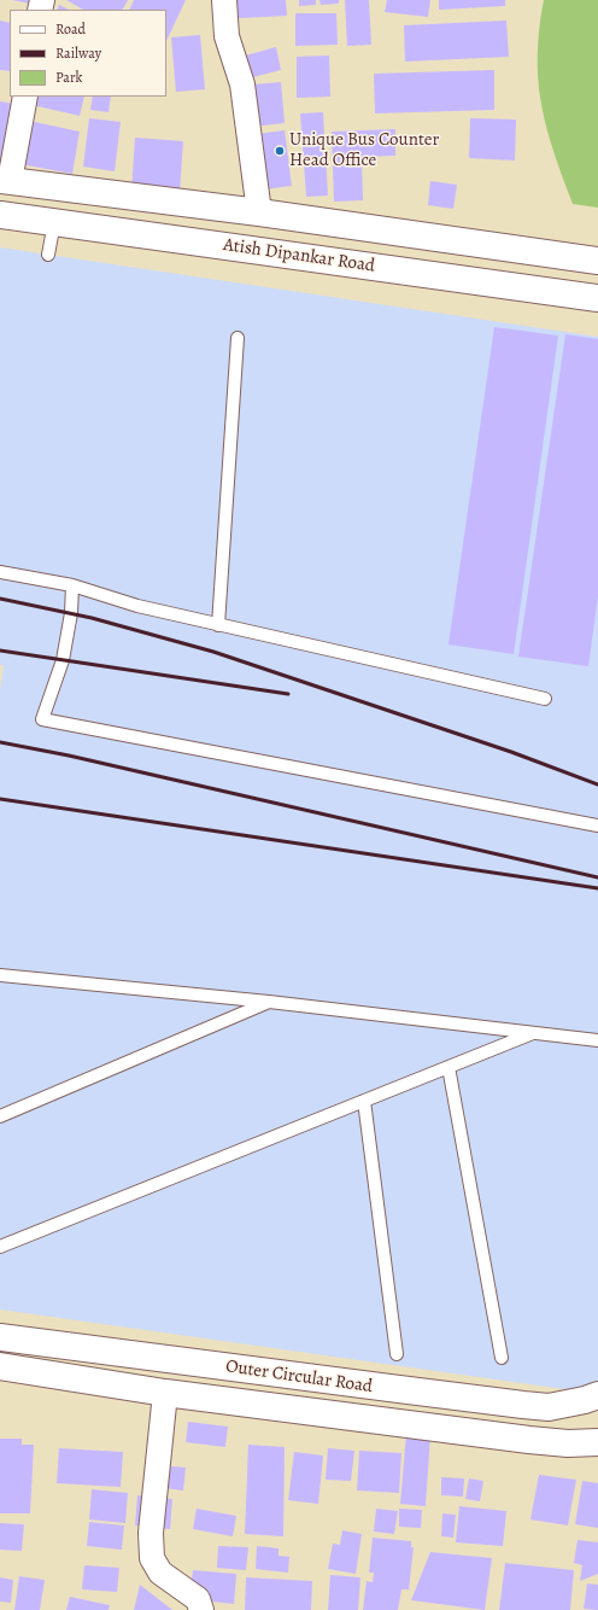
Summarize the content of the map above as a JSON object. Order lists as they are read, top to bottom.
{
  "streets": {
    "main road": ["Atish Dipankar Road", "Outer Circular Road"]
  },
  "places": ["Unique Bus Counter Head Office"],
  "legend": ["Road", "Railway", "Park"]
}
